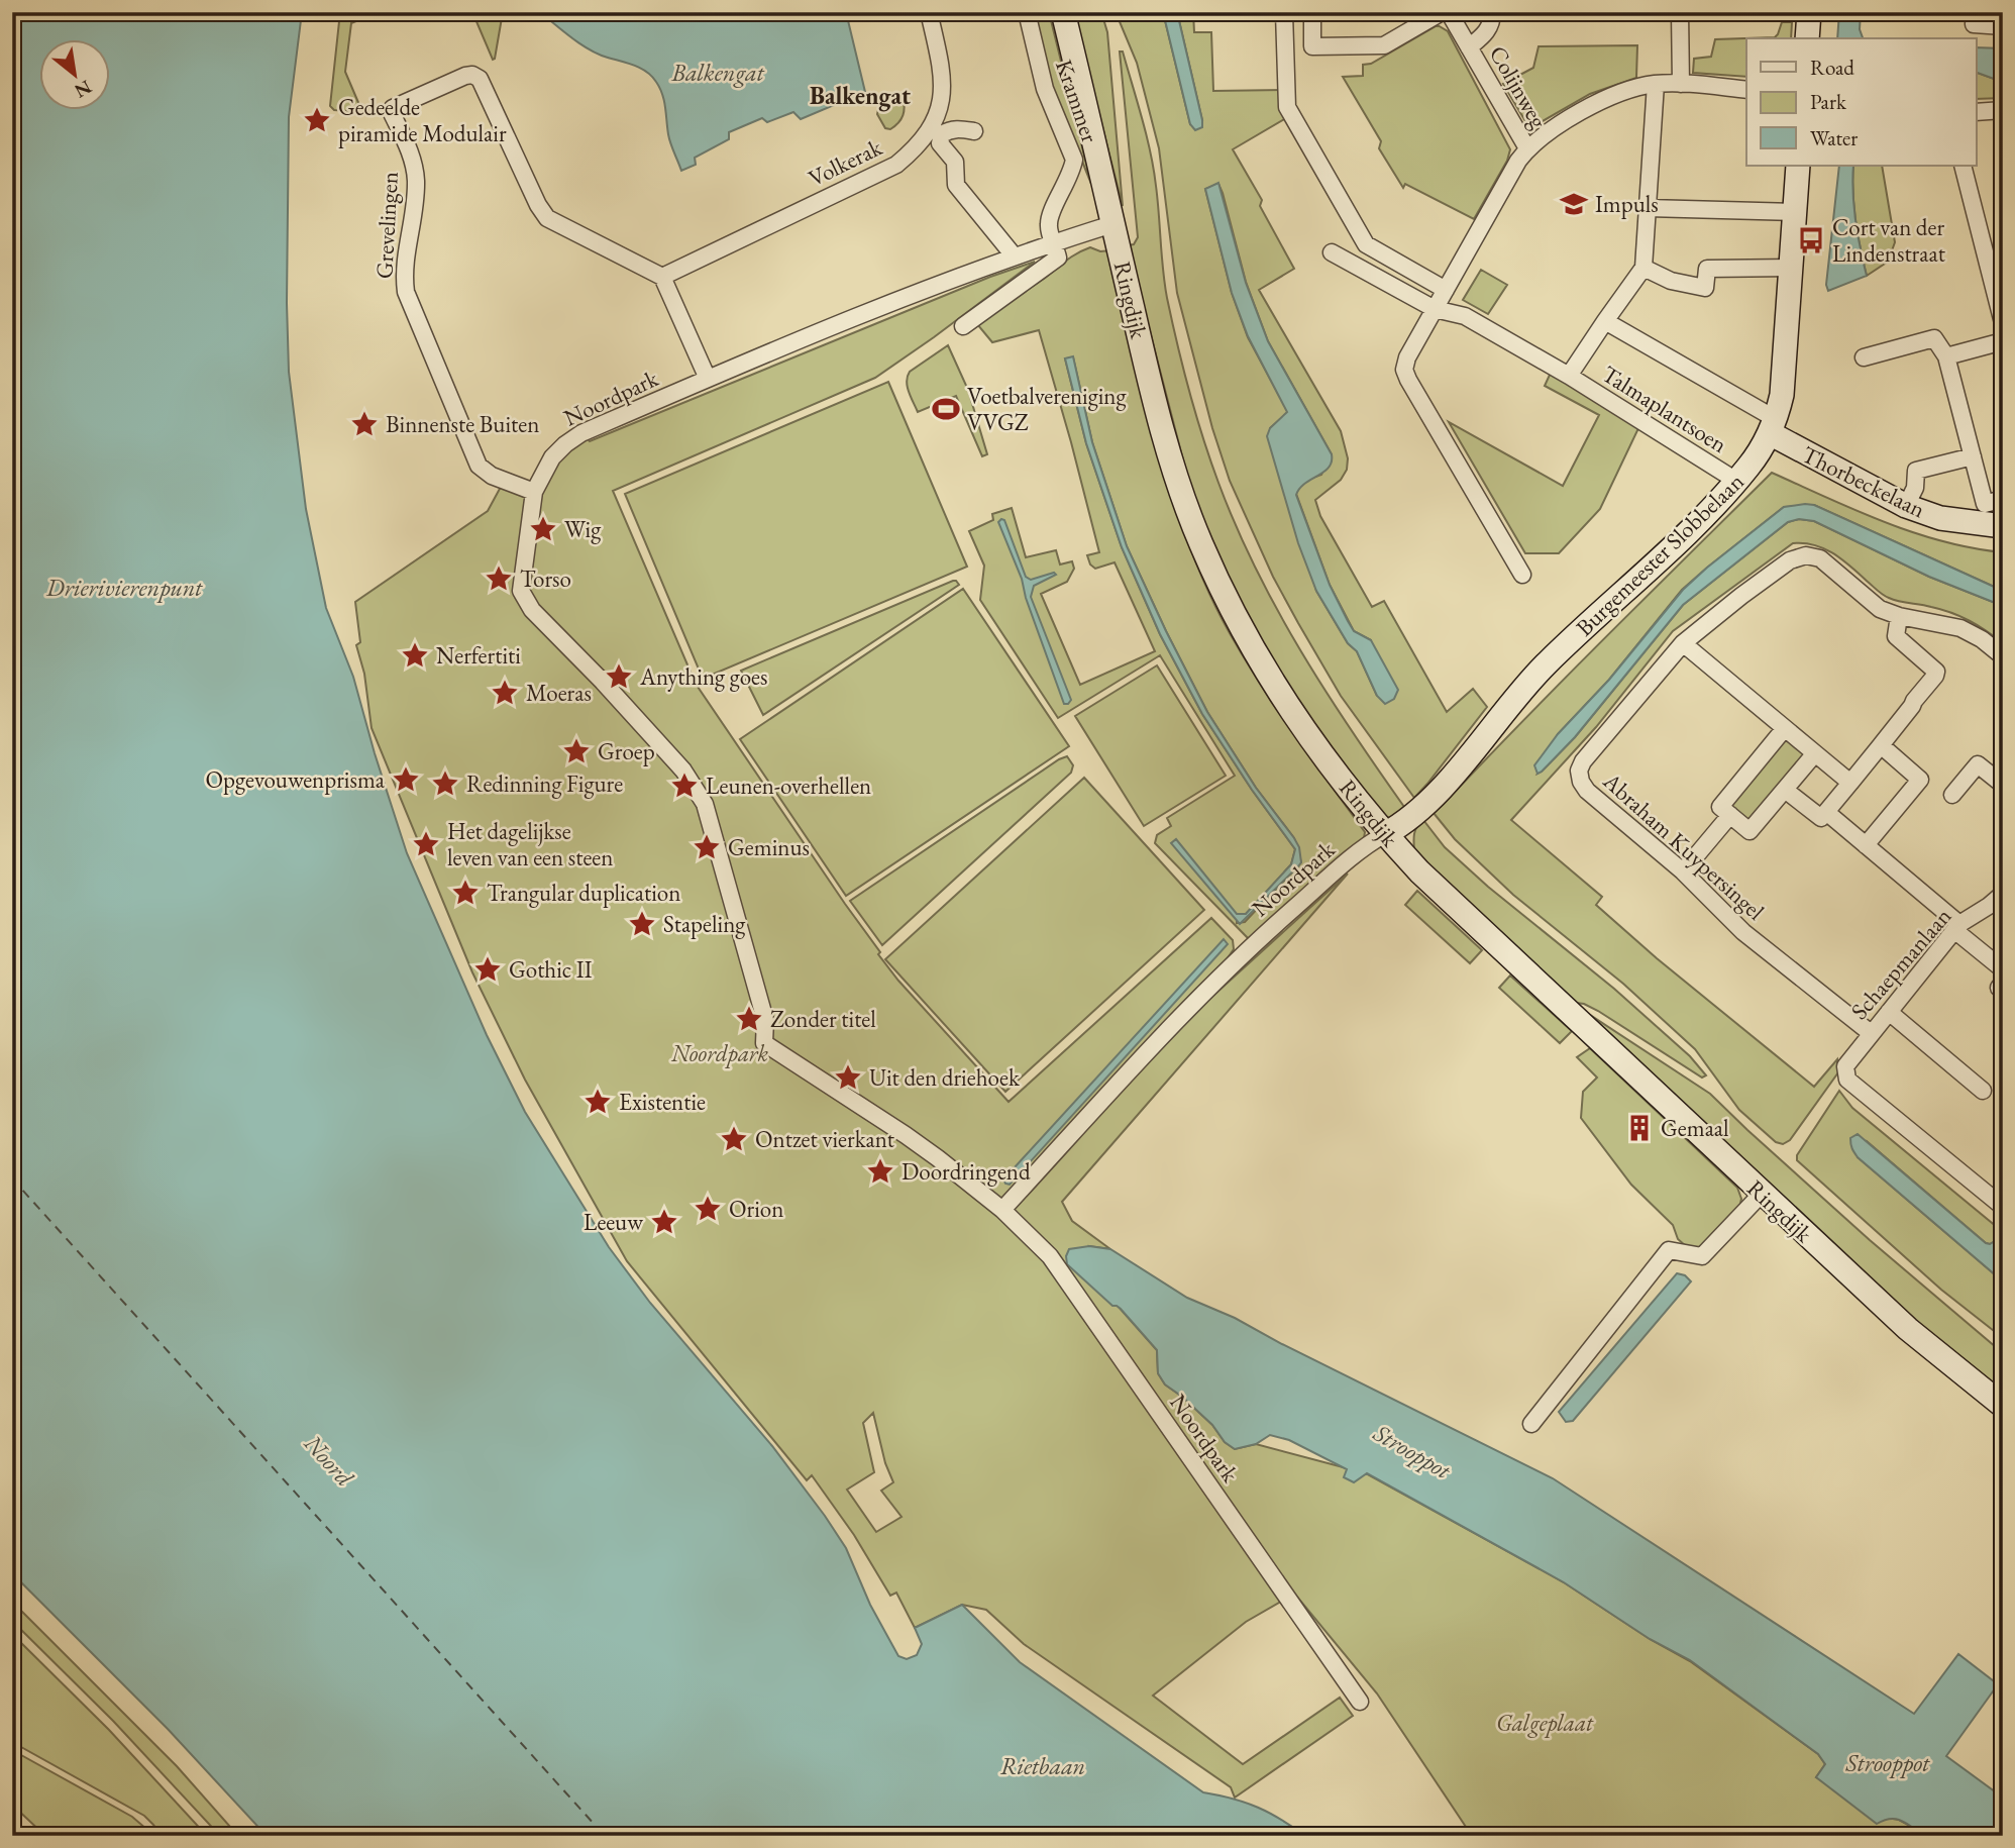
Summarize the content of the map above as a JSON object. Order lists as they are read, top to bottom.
{
  "streets": {
    "main road": ["Ringdijk", "Thorbeckelaan", "Burgemeester Slobbelaan"],
    "street": [
      "Colijnweg",
      "Krammer",
      "Volkerak",
      "Grevelingen",
      "Noordpark",
      "Talmaplantsoen",
      "Abraham Kuypersingel",
      "Schaepmanlaan"
    ]
  },
  "crossings": [
    ["Krammer", "Noordpark"],
    ["Volkerak", "Grevelingen"],
    ["Grevelingen", "Noordpark"],
    ["Ringdijk", "Noordpark"],
    ["Ringdijk", "Burgemeester Slobbelaan"],
    ["Noordpark", "Burgemeester Slobbelaan"],
    ["Talmaplantsoen", "Thorbeckelaan"],
    ["Talmaplantsoen", "Burgemeester Slobbelaan"],
    ["Thorbeckelaan", "Burgemeester Slobbelaan"],
    ["Abraham Kuypersingel", "Schaepmanlaan"]
  ],
  "districts": ["Balkengat"],
  "water": [
    "Balkengat",
    "Drierivierenpunt",
    "Strooppot",
    "Noord",
    "Rietbaan"
  ],
  "parks": ["Noordpark", "Galgeplaat"],
  "places": {
    "place": [
      "Gedeelde piramide Modulair",
      "Binnenste Buiten",
      "Wig",
      "Torso",
      "Nerfertiti",
      "Anything goes",
      "Moeras",
      "Groep",
      "Opgevouwenprisma",
      "Redinning Figure",
      "Leunen-overhellen",
      "Het dagelijkse leven van een steen",
      "Geminus",
      "Trangular duplication",
      "Stapeling",
      "Gothic II",
      "Zonder titel",
      "Uit den driehoek",
      "Existentie",
      "Ontzet vierkant",
      "Doordringend",
      "Orion",
      "Leeuw"
    ],
    "school or university": ["Impuls"],
    "bus stop": ["Cort van der Lindenstraat"],
    "sports": ["Voetbalvereniging VVGZ"],
    "building": ["Gemaal"]
  },
  "legend": ["Road", "Park", "Water"],
  "north": "bottom right"
}
